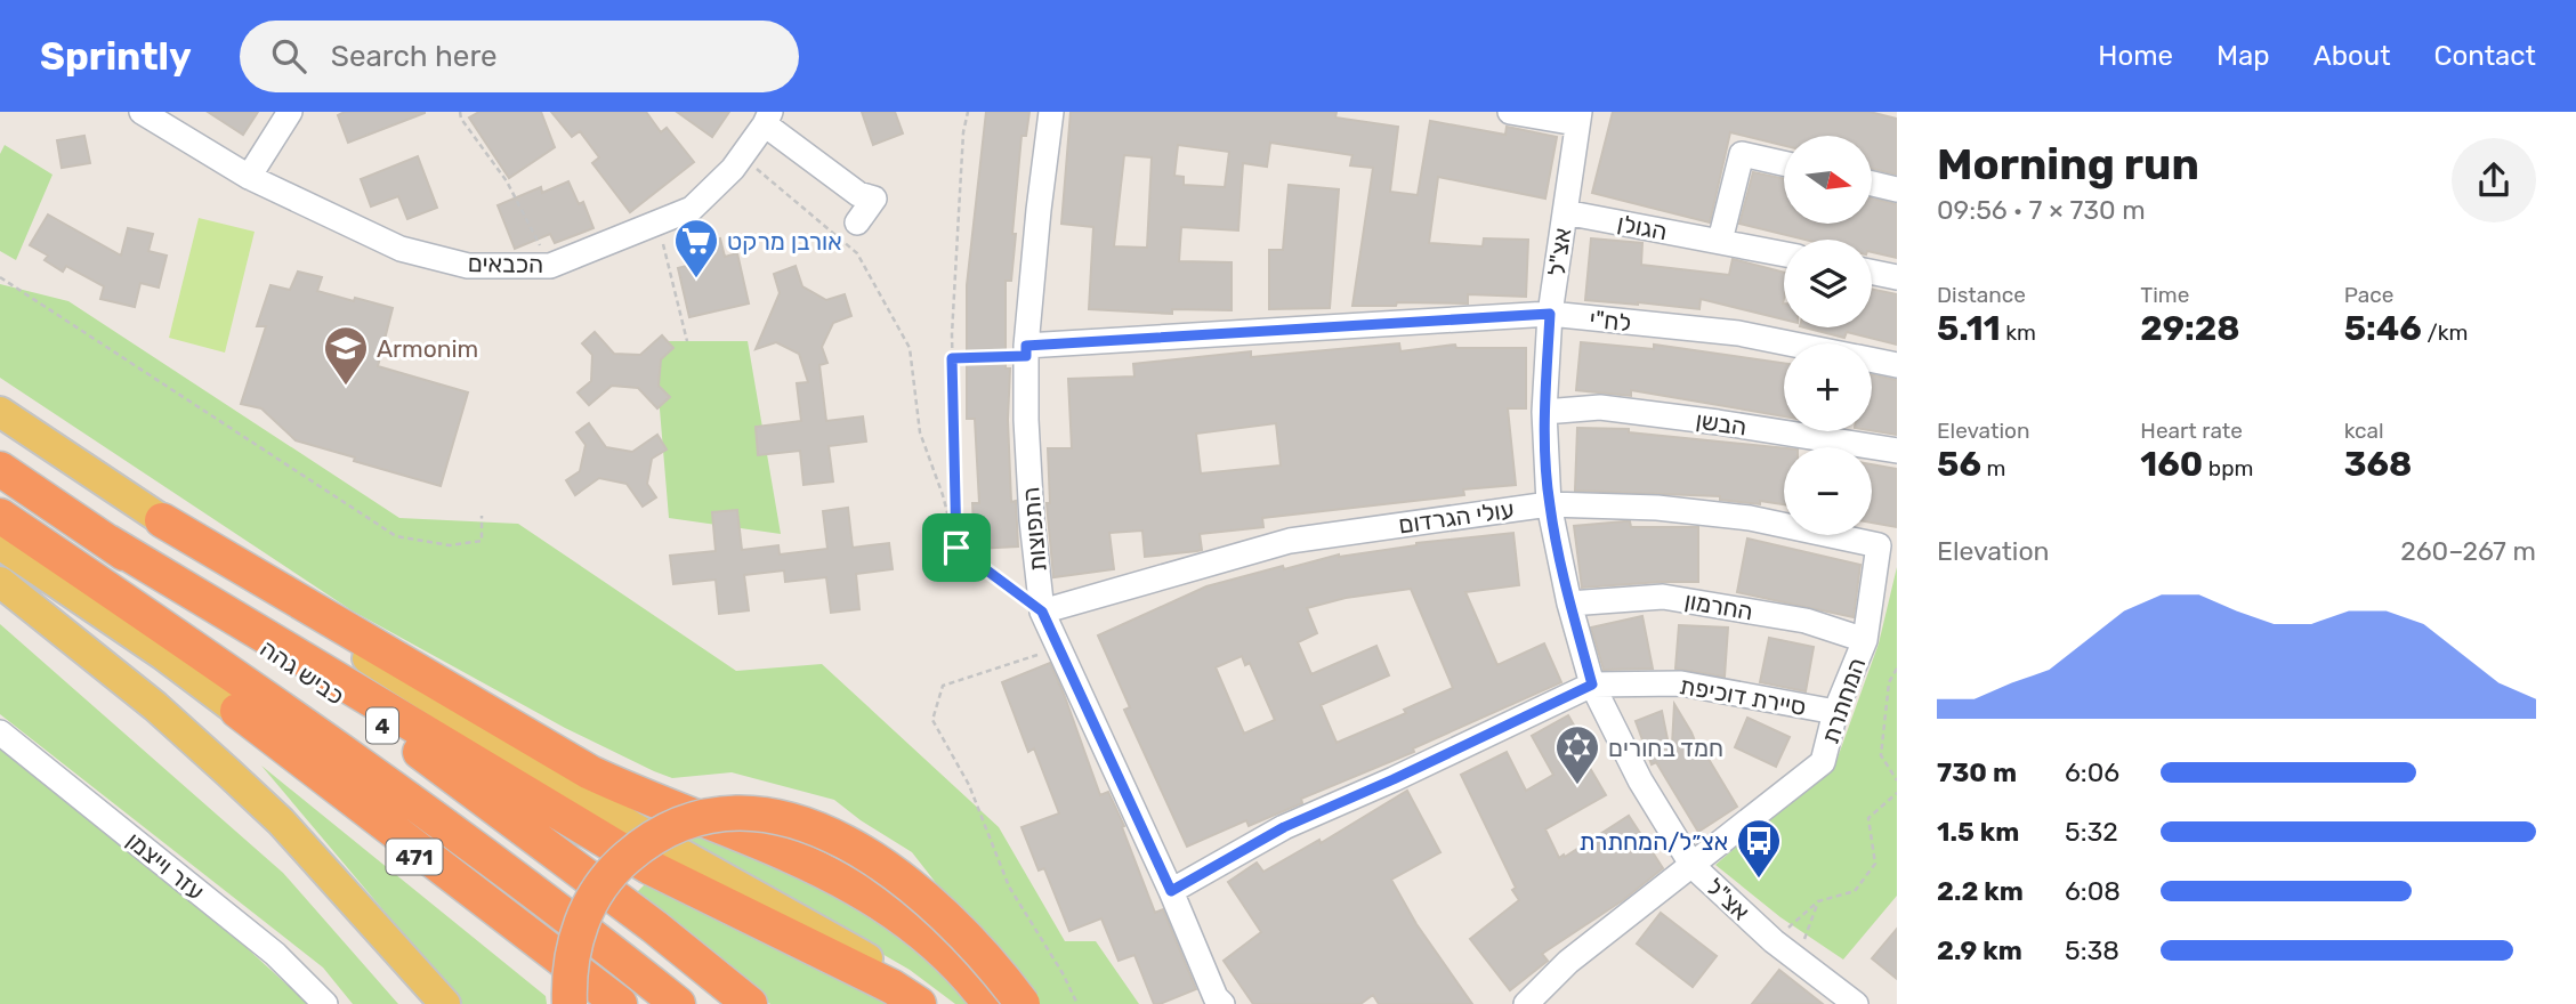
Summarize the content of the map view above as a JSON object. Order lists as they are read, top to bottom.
{
  "streets": {
    "highway": ["כביש גהה", "4", "471"],
    "street": [
      "הגולן",
      "אצ\"ל",
      "הכבאים",
      "לח\"י",
      "הבשן",
      "עולי הגרדום",
      "התפוצות",
      "החרמון",
      "סיירת דוכיפת",
      "המחתרת",
      "עזר וייצמן"
    ]
  },
  "crossings": [
    ["הגולן", "אצ\"ל"],
    ["אצ\"ל", "לח\"י"],
    ["אצ\"ל", "הבשן"],
    ["אצ\"ל", "עולי הגרדום"],
    ["אצ\"ל", "החרמון"],
    ["אצ\"ל", "סיירת דוכיפת"],
    ["אצ\"ל", "המחתרת"],
    ["לח\"י", "התפוצות"],
    ["עולי הגרדום", "התפוצות"],
    ["עולי הגרדום", "המחתרת"],
    ["התפוצות", "סיירת דוכיפת"],
    ["החרמון", "המחתרת"],
    ["סיירת דוכיפת", "המחתרת"]
  ],
  "places": {
    "supermarket": ["אורבן מרקט"],
    "school or university": ["Armonim"],
    "synagogue": ["חמד בחורים"],
    "bus stop": ["אצ״ל/המחתרת"]
  },
  "north": "right",
  "page": {
    "header": "Sprintly",
    "search": "Search here",
    "nav": [
      "Home",
      "Map",
      "About",
      "Contact"
    ],
    "heading": ["Morning run", "09:56 · 7 × 730 m"],
    "map_buttons": ["+", "−"],
    "stats": [
      ["Distance", "5.11 km"],
      ["Time", "29:28"],
      ["Pace", "5:46 /km"],
      ["Elevation", "56 m"],
      ["Heart rate", "160 bpm"],
      ["kcal", "368"]
    ],
    "chart": ["Elevation", "260–267 m"],
    "list": [
      {
        "name": "730 m",
        "note": "6:06"
      },
      {
        "name": "1.5 km",
        "note": "5:32"
      },
      {
        "name": "2.2 km",
        "note": "6:08"
      },
      {
        "name": "2.9 km",
        "note": "5:38"
      }
    ]
  }
}
